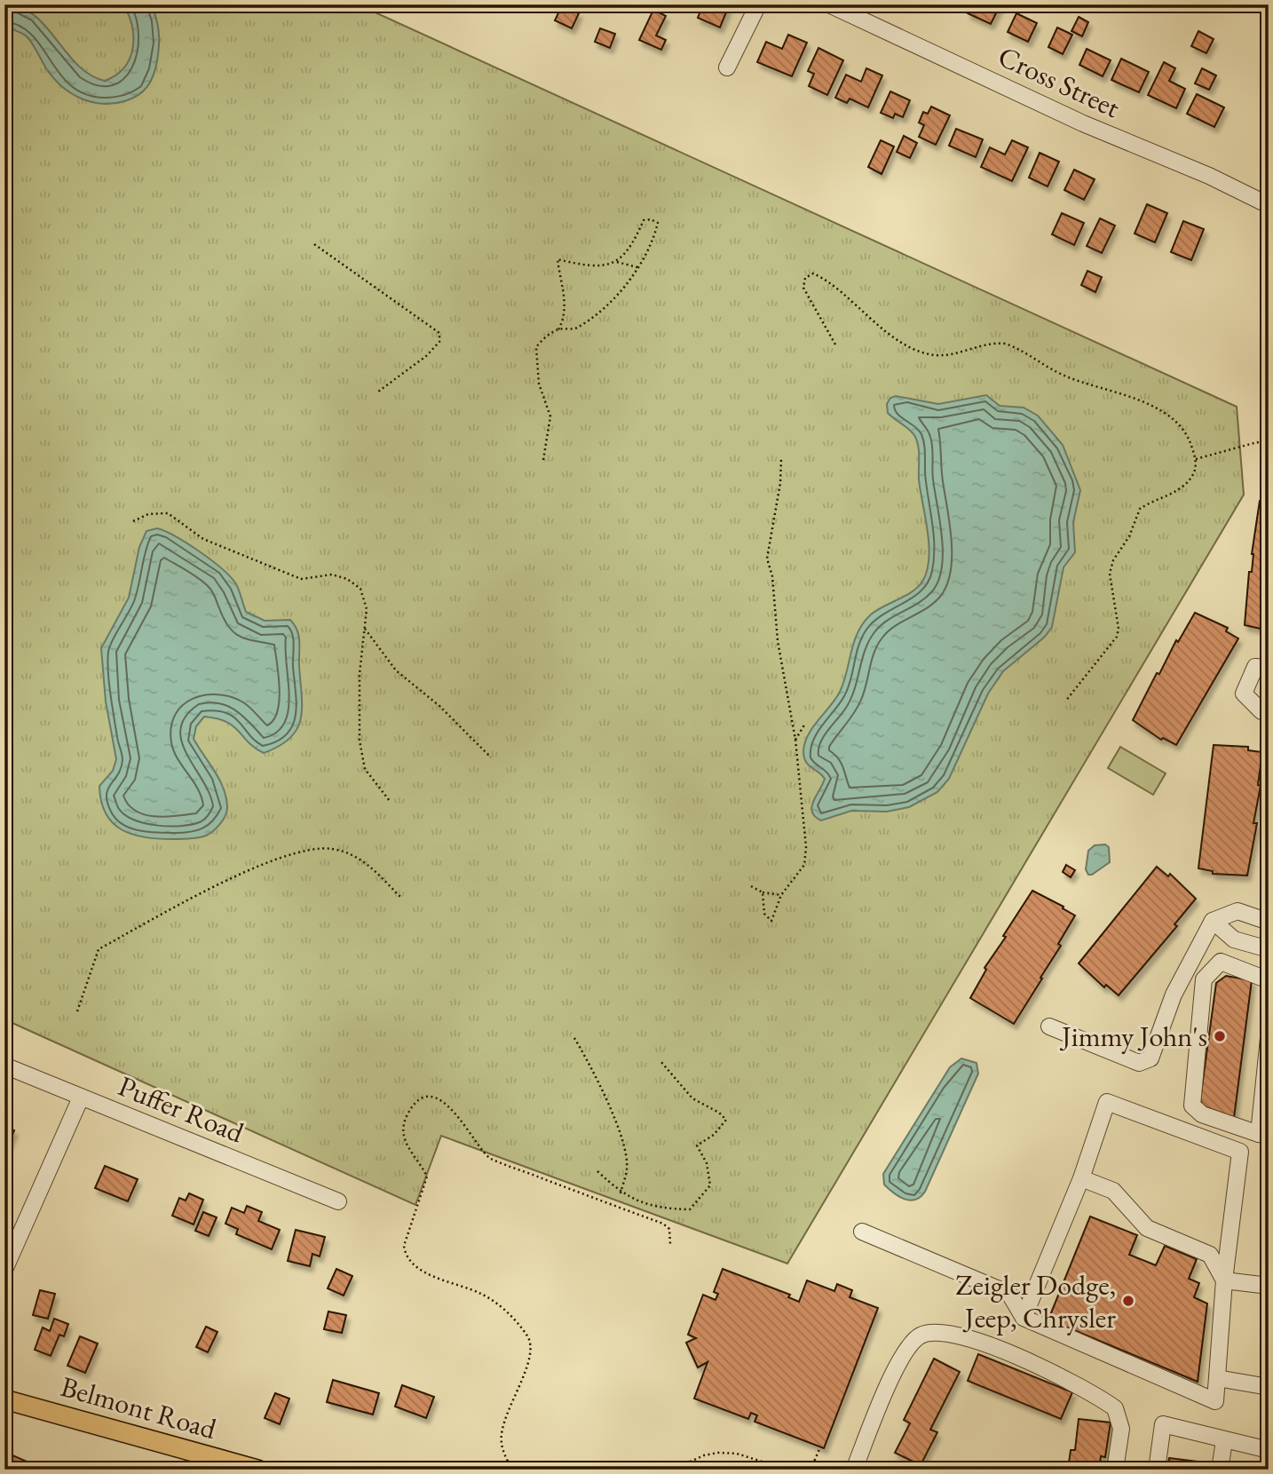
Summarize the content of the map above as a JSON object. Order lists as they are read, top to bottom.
{
  "streets": {
    "main road": ["Belmont Road"],
    "street": ["Cross Street", "Puffer Road"]
  },
  "places": ["Jimmy John's", "Zeigler Dodge, Jeep, Chrysler"]
}
